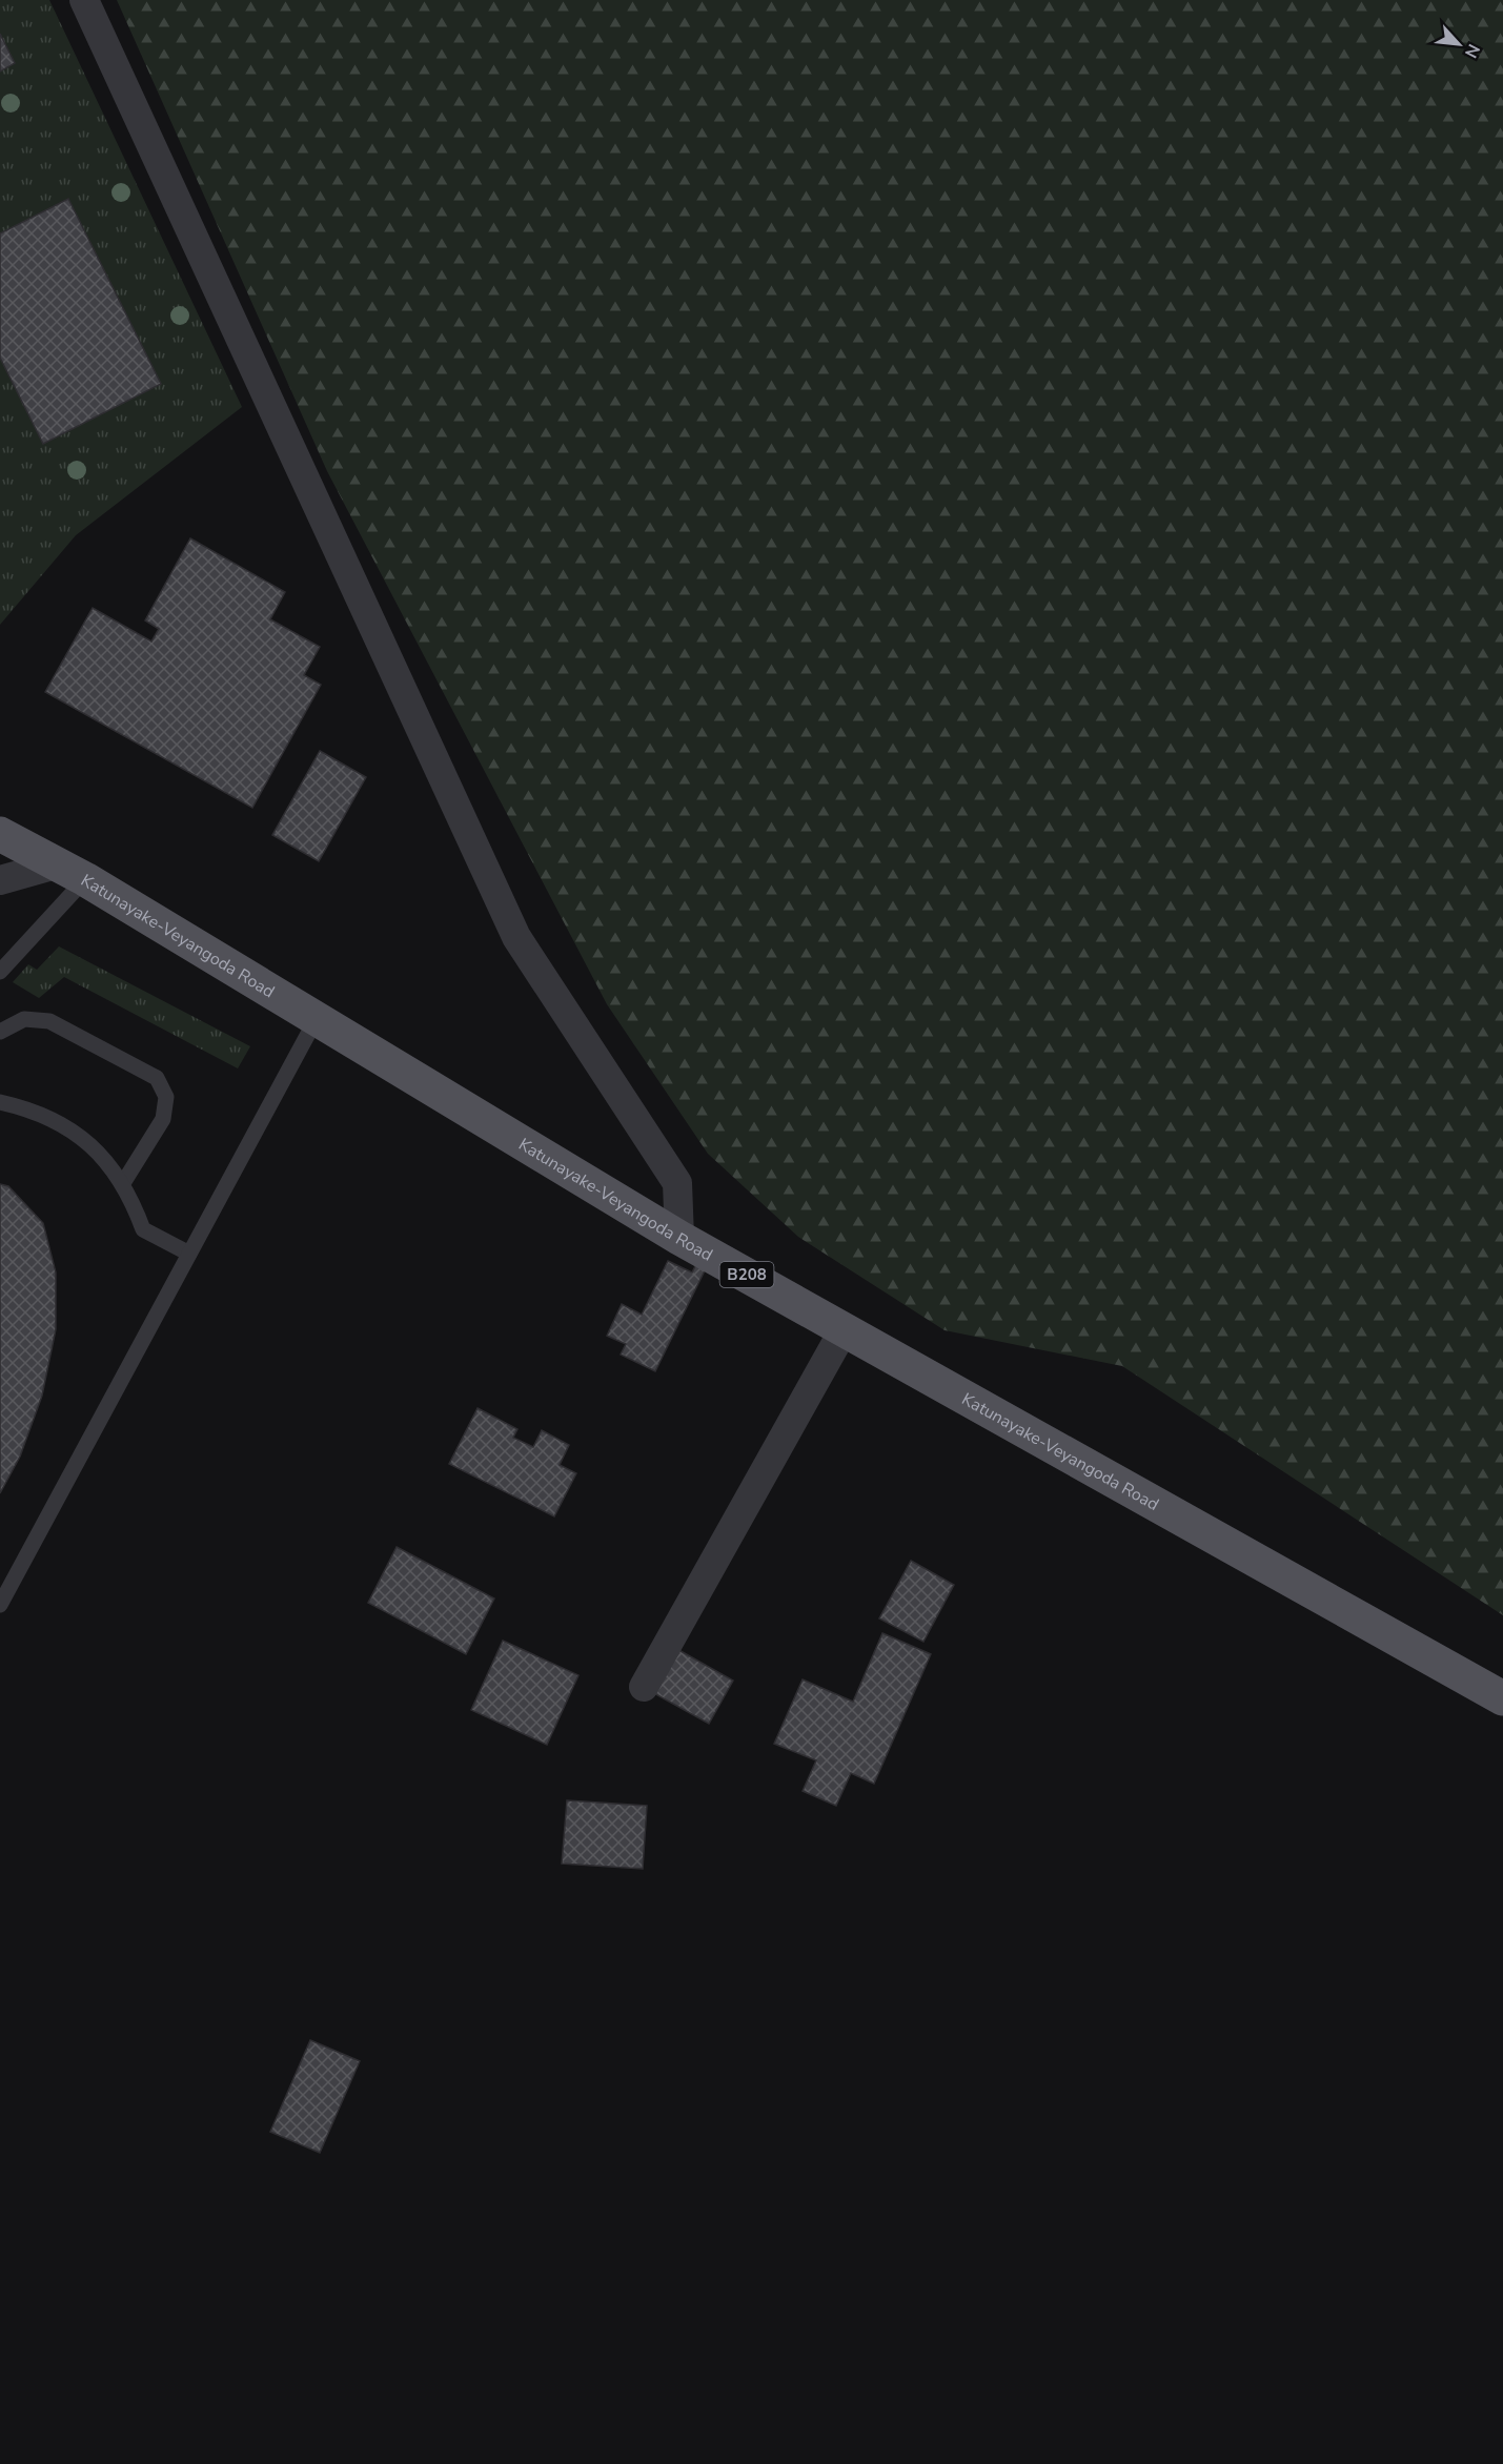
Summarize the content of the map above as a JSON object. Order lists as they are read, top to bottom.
{
  "streets": {
    "main road": ["Katunayake-Veyangoda Road", "B208"]
  },
  "north": "bottom right"
}
